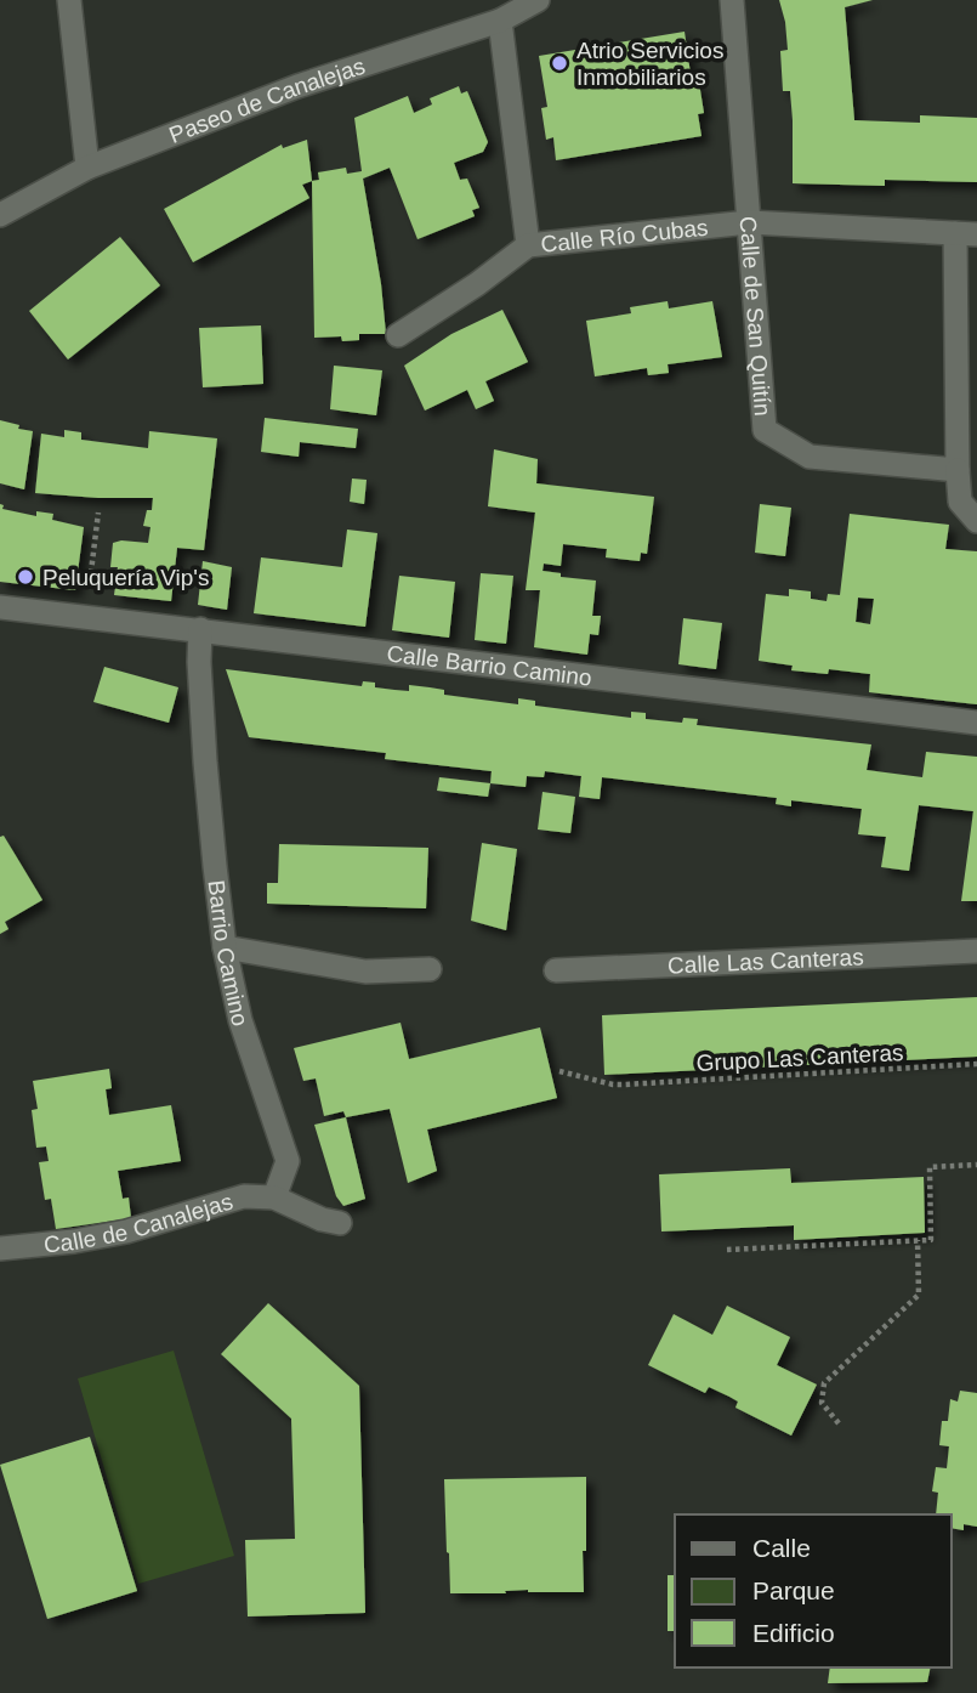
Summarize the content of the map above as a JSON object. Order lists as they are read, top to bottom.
{
  "streets": {
    "street": [
      "Paseo de Canalejas",
      "Calle Río Cubas",
      "Calle de San Quitín",
      "Calle Barrio Camino",
      "Barrio Camino",
      "Calle Las Canteras",
      "Calle de Canalejas"
    ],
    "path": ["Grupo Las Canteras"]
  },
  "crossings": [
    ["Paseo de Canalejas", "Calle Río Cubas"],
    ["Calle Río Cubas", "Calle de San Quitín"],
    ["Calle Barrio Camino", "Barrio Camino"],
    ["Barrio Camino", "Calle de Canalejas"]
  ],
  "places": ["Atrio Servicios Inmobiliarios", "Peluquería Vip's"],
  "legend": ["Calle", "Parque", "Edificio"]
}
